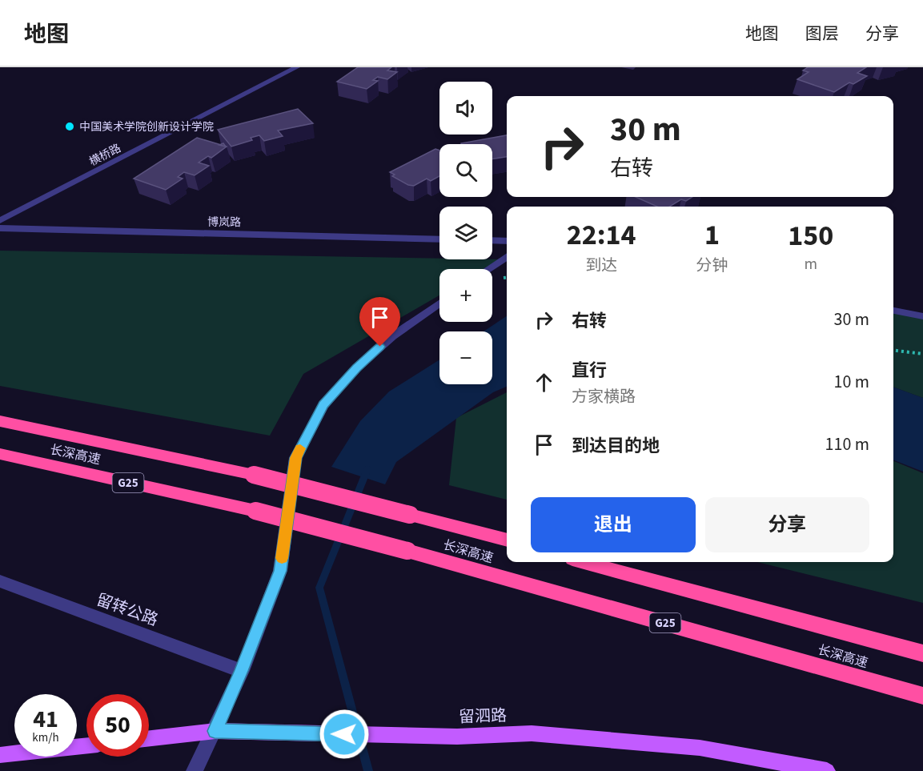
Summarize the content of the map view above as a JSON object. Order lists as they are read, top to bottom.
{
  "streets": {
    "highway": ["长深高速", "G25"],
    "main road": ["留泗路"],
    "street": ["横桥路", "博岚路", "留转公路"]
  },
  "places": ["中国美术学院创新设计学院"],
  "page": {
    "header": "地图",
    "nav": ["地图", "图层", "分享"],
    "map_buttons": ["+", "−"],
    "turn": ["30 m", "右转"],
    "eta": [
      "22:14",
      "到达",
      "1",
      "分钟",
      "150",
      "m"
    ],
    "list": [
      {
        "name": "右转",
        "value": "30 m"
      },
      {
        "name": "直行",
        "note": "方家横路",
        "value": "10 m"
      },
      {
        "name": "到达目的地",
        "value": "110 m"
      }
    ],
    "buttons": ["退出", "分享"],
    "speed": "41 km/h",
    "limit": "50"
  }
}
